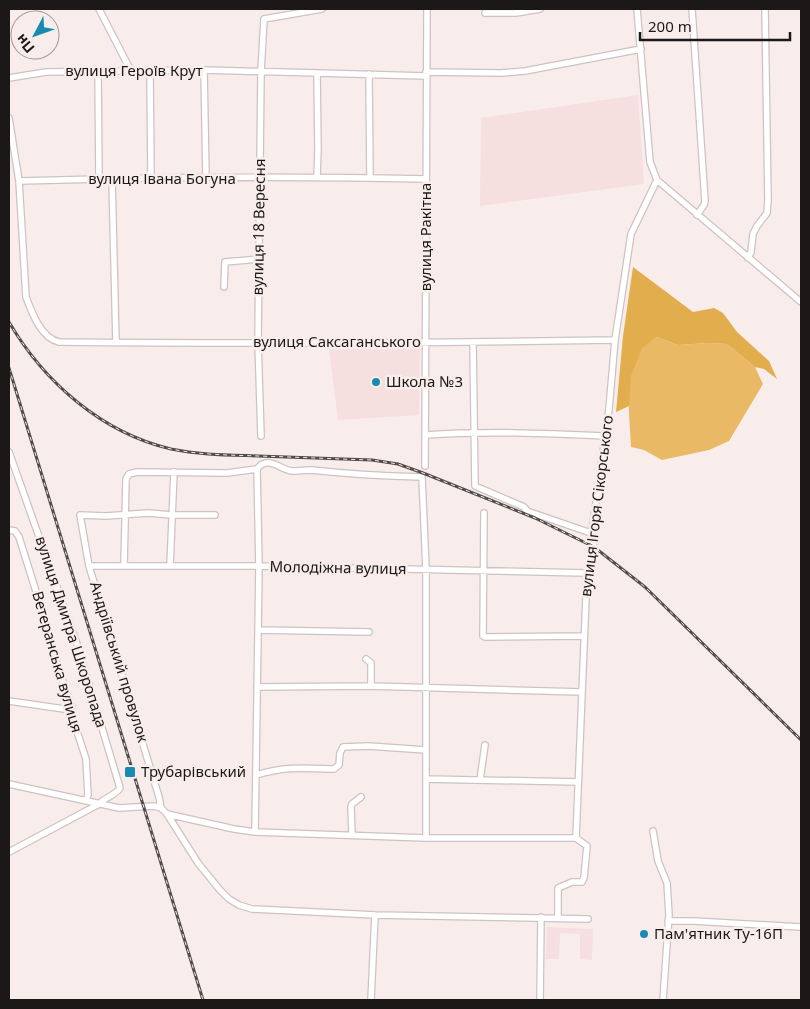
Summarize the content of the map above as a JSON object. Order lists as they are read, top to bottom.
{
  "streets": {
    "street": [
      "вулиця Героїв Крут",
      "вулиця Івана Богуна",
      "вулиця 18 Вересня",
      "вулиця Ракітна",
      "вулиця Саксаганського",
      "вулиця Ігоря Сікорського",
      "Молодіжна вулиця",
      "вулиця Дмитра Шкоропада",
      "Ветеранська вулиця",
      "Андріївський провулок"
    ]
  },
  "crossings": [
    ["вулиця Героїв Крут", "вулиця 18 Вересня"],
    ["вулиця Героїв Крут", "вулиця Ракітна"],
    ["вулиця Івана Богуна", "вулиця 18 Вересня"],
    ["вулиця Івана Богуна", "вулиця Ракітна"],
    ["вулиця Івана Богуна", "вулиця Саксаганського"],
    ["вулиця 18 Вересня", "вулиця Саксаганського"],
    ["вулиця Ракітна", "вулиця Саксаганського"],
    ["вулиця Саксаганського", "вулиця Ігоря Сікорського"],
    ["вулиця Ігоря Сікорського", "Молодіжна вулиця"],
    ["Молодіжна вулиця", "Андріївський провулок"]
  ],
  "places": {
    "other": ["Школа №3", "Пам'ятник Ту-16П"],
    "transit": ["Трубарівський"]
  },
  "scale_bar": "200 m",
  "north": "bottom left"
}
